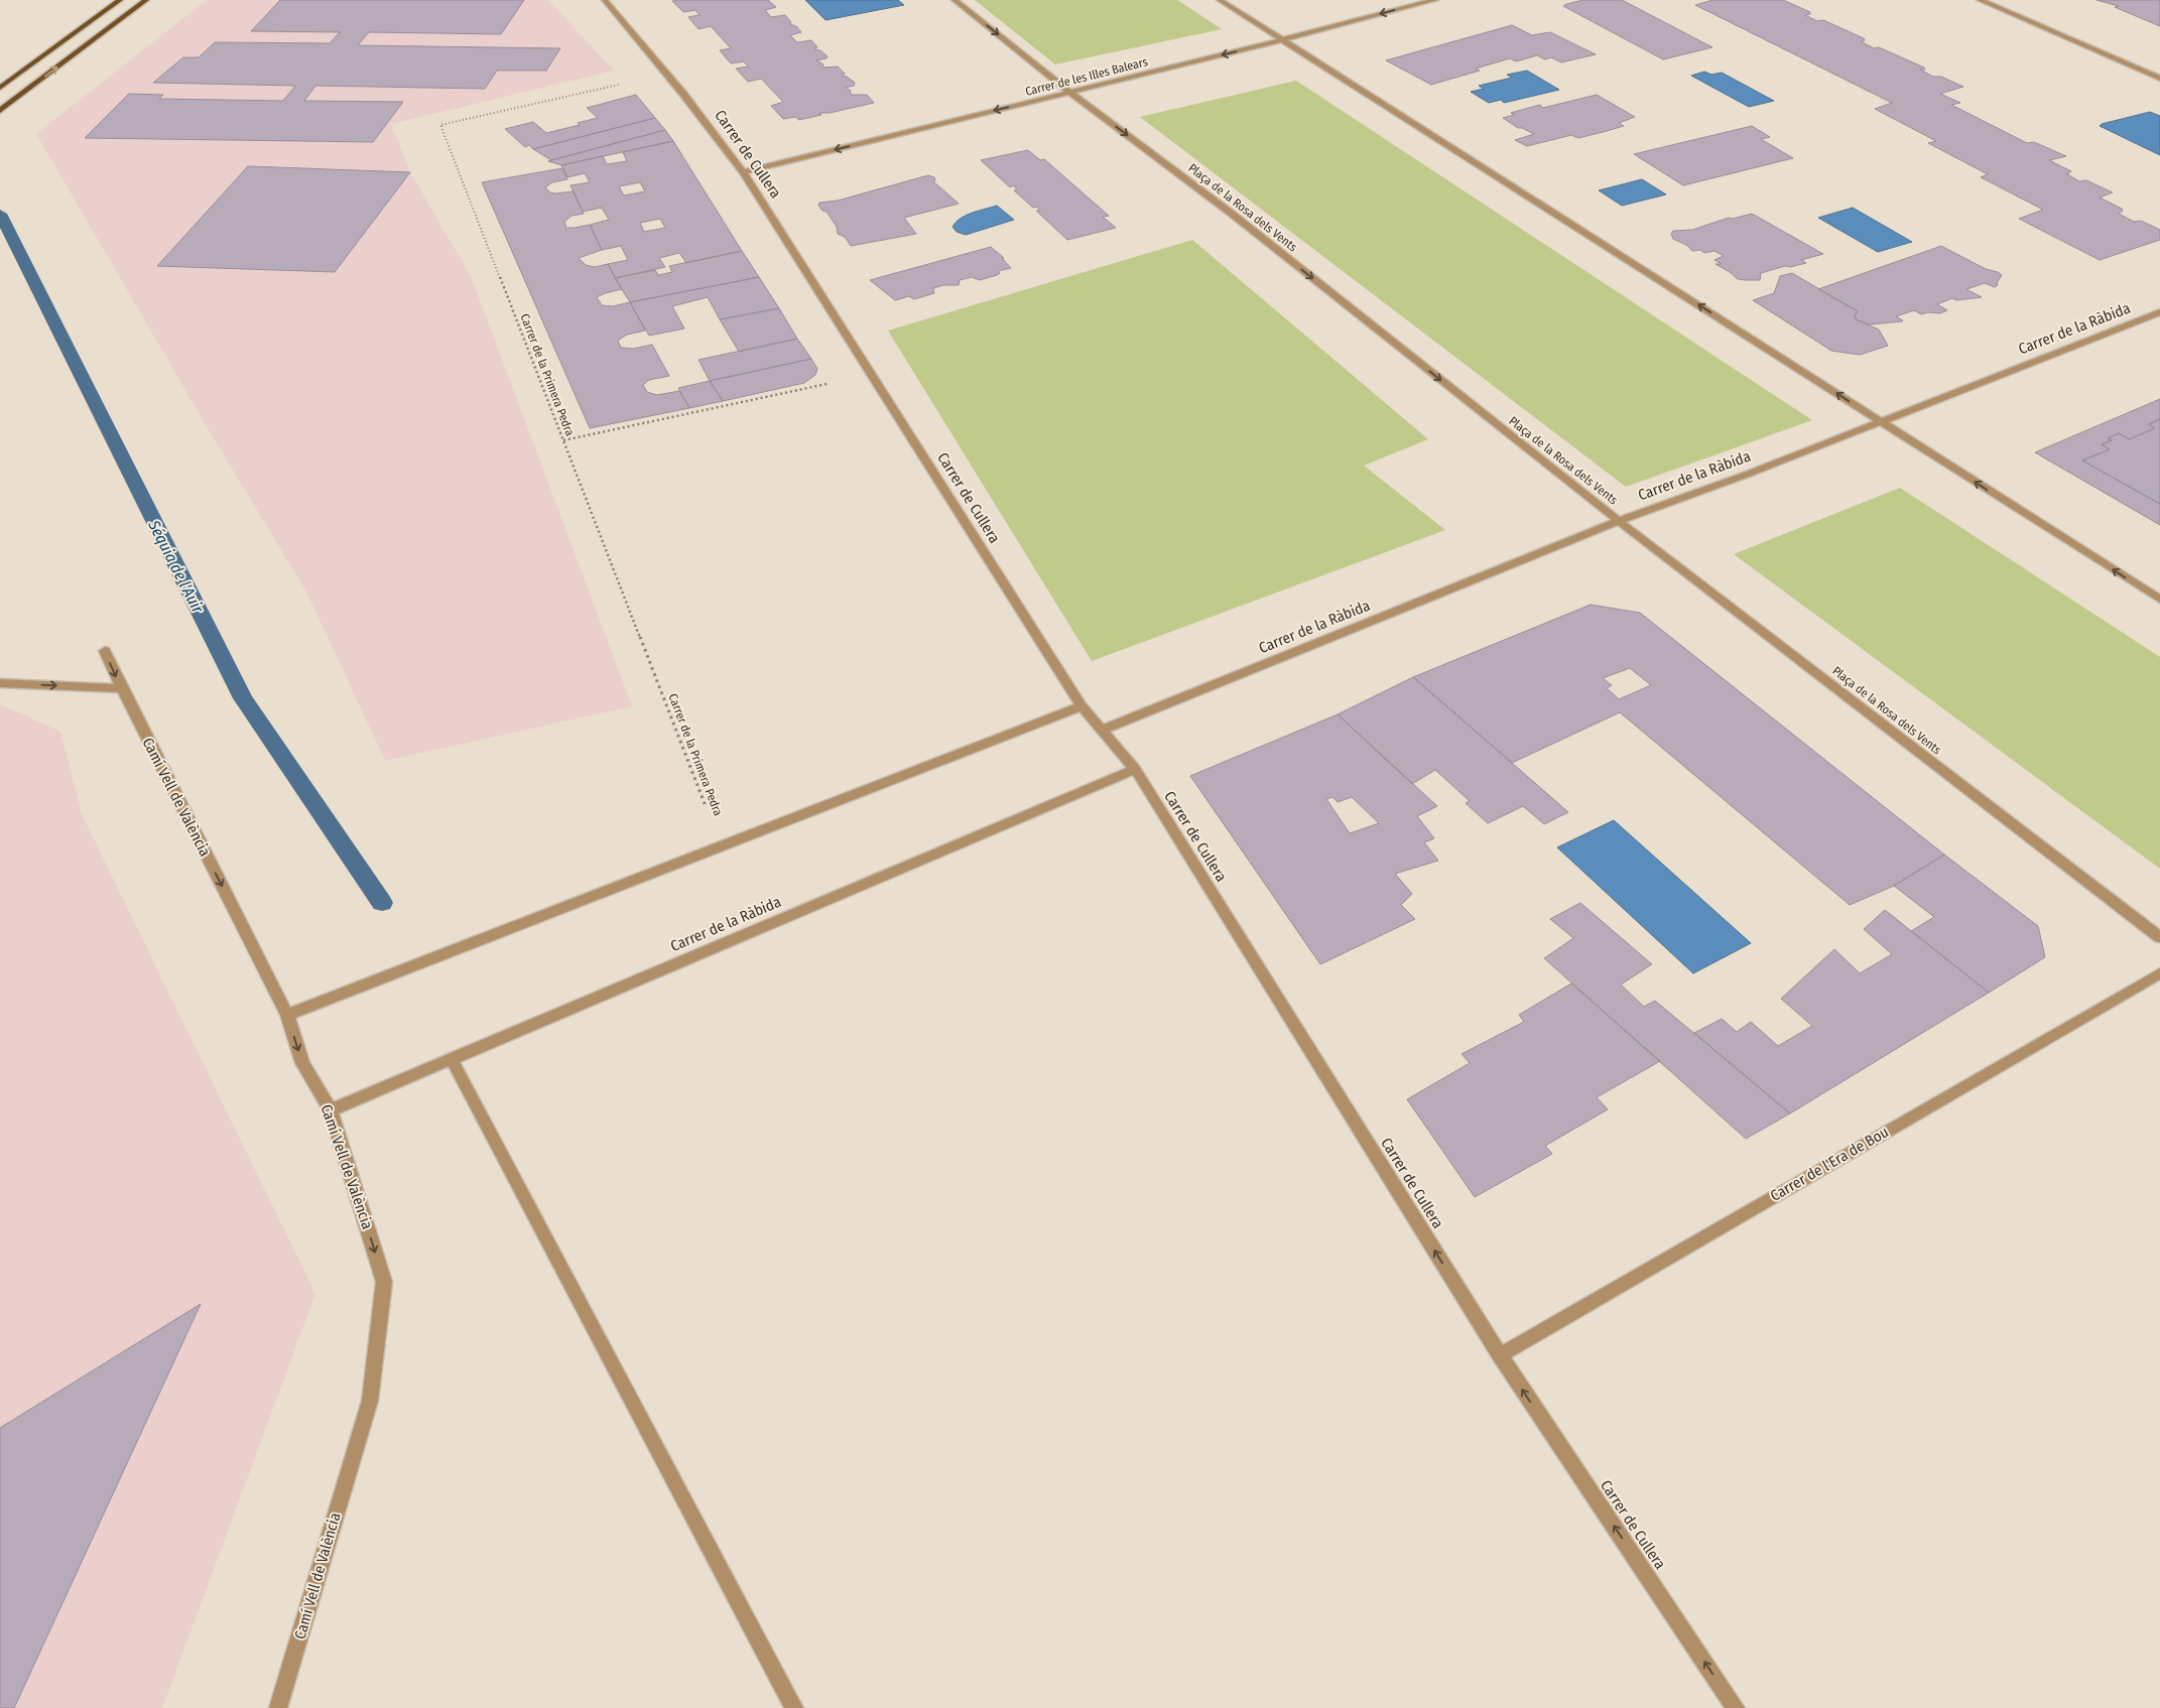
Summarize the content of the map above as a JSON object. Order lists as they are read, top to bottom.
{
  "streets": {
    "street": [
      "Carrer de les Illes Balears",
      "Carrer de Cullera",
      "Plaça de la Rosa dels Vents",
      "Carrer de la Ràbida",
      "Camí Vell de València",
      "Carrer de l'Era de Bou"
    ],
    "path": ["Carrer de la Primera Pedra"]
  },
  "crossings": [
    ["Carrer de les Illes Balears", "Carrer de Cullera"],
    ["Carrer de les Illes Balears", "Plaça de la Rosa dels Vents"],
    ["Carrer de Cullera", "Carrer de la Ràbida"],
    ["Carrer de Cullera", "Carrer de la Primera Pedra"],
    ["Carrer de Cullera", "Carrer de l'Era de Bou"],
    ["Plaça de la Rosa dels Vents", "Carrer de la Ràbida"],
    ["Carrer de la Ràbida", "Camí Vell de València"]
  ],
  "one_way": [
    "Carrer de les Illes Balears",
    "Carrer de Cullera",
    "Plaça de la Rosa dels Vents",
    "Camí Vell de València"
  ],
  "water": ["Séquia de l'Auir"]
}
